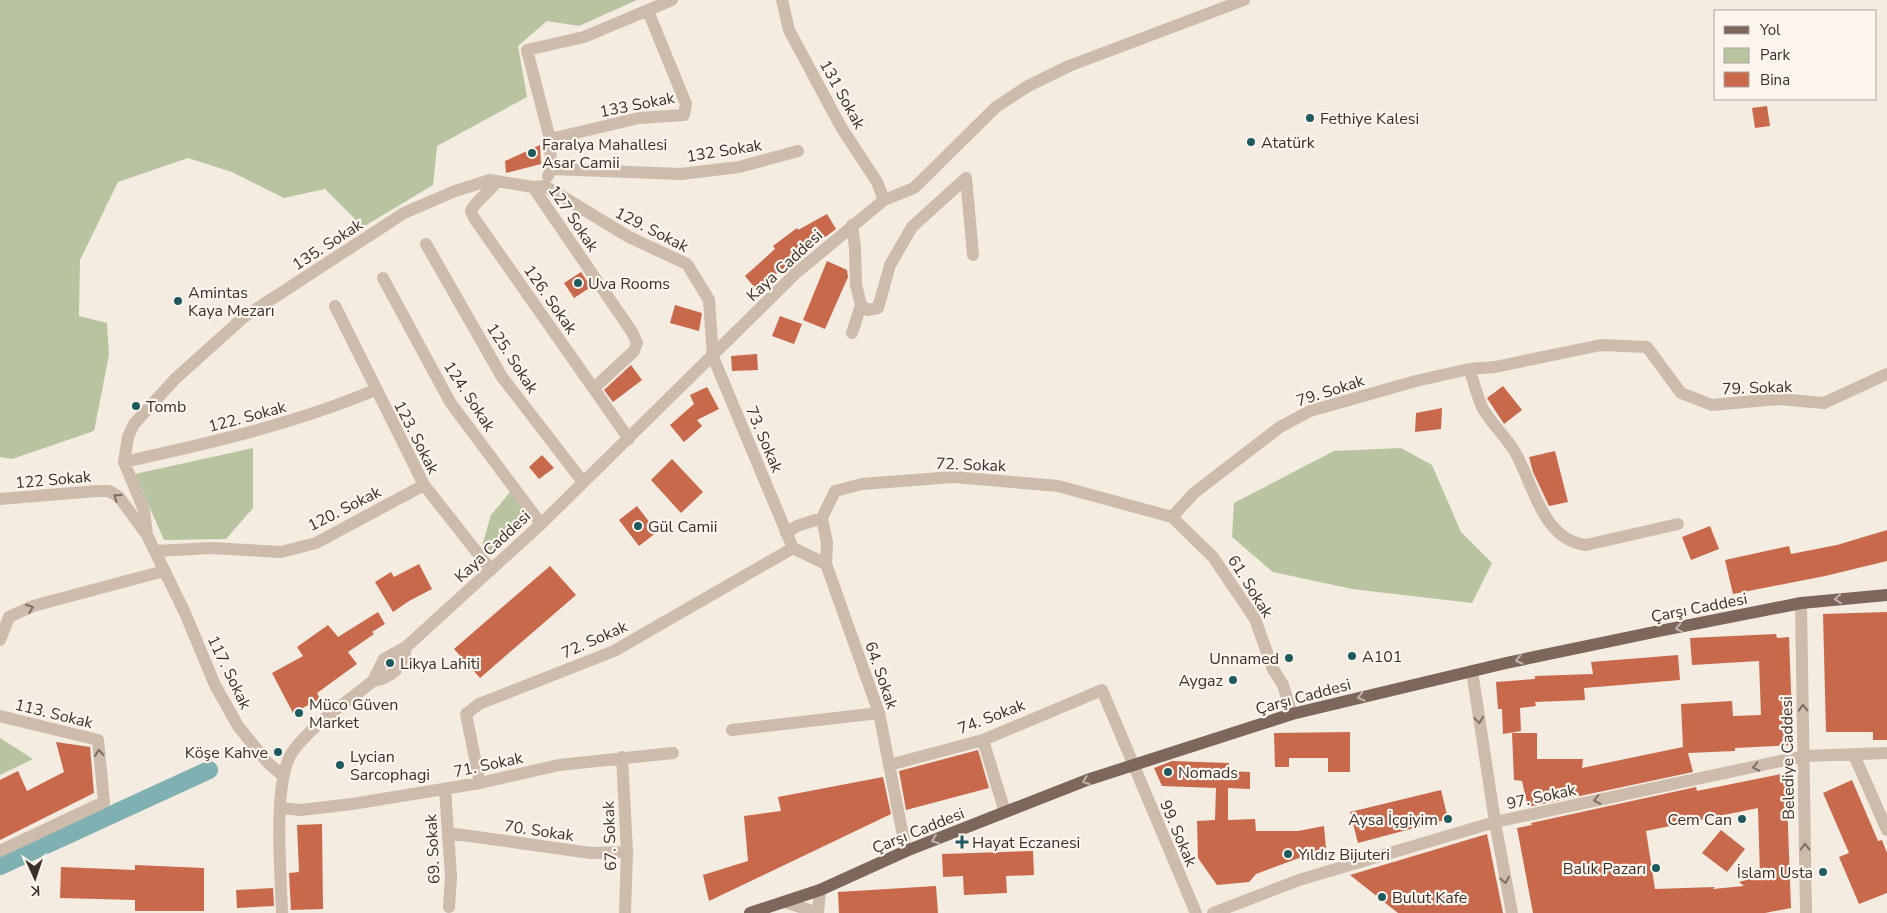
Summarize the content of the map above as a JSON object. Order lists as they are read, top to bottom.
{
  "streets": {
    "main road": ["Çarşı Caddesi"],
    "street": [
      "131 Sokak",
      "133 Sokak",
      "132 Sokak",
      "127 Sokak",
      "129. Sokak",
      "135. Sokak",
      "Kaya Caddesi",
      "126. Sokak",
      "125. Sokak",
      "79. Sokak",
      "124. Sokak",
      "122. Sokak",
      "123. Sokak",
      "73. Sokak",
      "72. Sokak",
      "122 Sokak",
      "120. Sokak",
      "61. Sokak",
      "117. Sokak",
      "64. Sokak",
      "113. Sokak",
      "74. Sokak",
      "Belediye Caddesi",
      "71. Sokak",
      "97. Sokak",
      "70. Sokak",
      "99. Sokak",
      "67. Sokak",
      "69. Sokak"
    ]
  },
  "crossings": [
    ["131 Sokak", "Kaya Caddesi"],
    ["127 Sokak", "129. Sokak"],
    ["127 Sokak", "135. Sokak"],
    ["127 Sokak", "126. Sokak"],
    ["129. Sokak", "135. Sokak"],
    ["129. Sokak", "Kaya Caddesi"],
    ["129. Sokak", "73. Sokak"],
    ["135. Sokak", "126. Sokak"],
    ["135. Sokak", "122. Sokak"],
    ["Kaya Caddesi", "126. Sokak"],
    ["Kaya Caddesi", "125. Sokak"],
    ["Kaya Caddesi", "124. Sokak"],
    ["Kaya Caddesi", "123. Sokak"],
    ["Kaya Caddesi", "73. Sokak"],
    ["Kaya Caddesi", "117. Sokak"],
    ["Kaya Caddesi", "71. Sokak"],
    ["79. Sokak", "72. Sokak"],
    ["79. Sokak", "61. Sokak"],
    ["122. Sokak", "123. Sokak"],
    ["123. Sokak", "120. Sokak"],
    ["72. Sokak", "61. Sokak"],
    ["72. Sokak", "71. Sokak"],
    ["122 Sokak", "120. Sokak"],
    ["122 Sokak", "117. Sokak"],
    ["120. Sokak", "117. Sokak"],
    ["61. Sokak", "Çarşı Caddesi"],
    ["Çarşı Caddesi", "64. Sokak"],
    ["Çarşı Caddesi", "Belediye Caddesi"],
    ["Çarşı Caddesi", "99. Sokak"],
    ["64. Sokak", "74. Sokak"],
    ["74. Sokak", "99. Sokak"],
    ["Belediye Caddesi", "97. Sokak"],
    ["71. Sokak", "67. Sokak"],
    ["71. Sokak", "69. Sokak"],
    ["70. Sokak", "67. Sokak"],
    ["70. Sokak", "69. Sokak"]
  ],
  "one_way": [
    "122 Sokak",
    "Çarşı Caddesi",
    "Belediye Caddesi",
    "97. Sokak"
  ],
  "places": {
    "other": [
      "Fethiye Kalesi",
      "Atatürk",
      "Faralya Mahallesi Asar Camii",
      "Uva Rooms",
      "Amintas Kaya Mezarı",
      "Tomb",
      "Gül Camii",
      "A101",
      "Unnamed",
      "Likya Lahiti",
      "Aygaz",
      "Müco Güven Market",
      "Köşe Kahve",
      "Lycian Sarcophagi",
      "Nomads",
      "Aysa İçgiyim",
      "Cem Can",
      "Yıldız Bijuteri",
      "Balık Pazarı",
      "İslam Usta",
      "Bulut Kafe"
    ],
    "health": ["Hayat Eczanesi"]
  },
  "legend": ["Yol", "Park", "Bina"],
  "north": "bottom"
}
